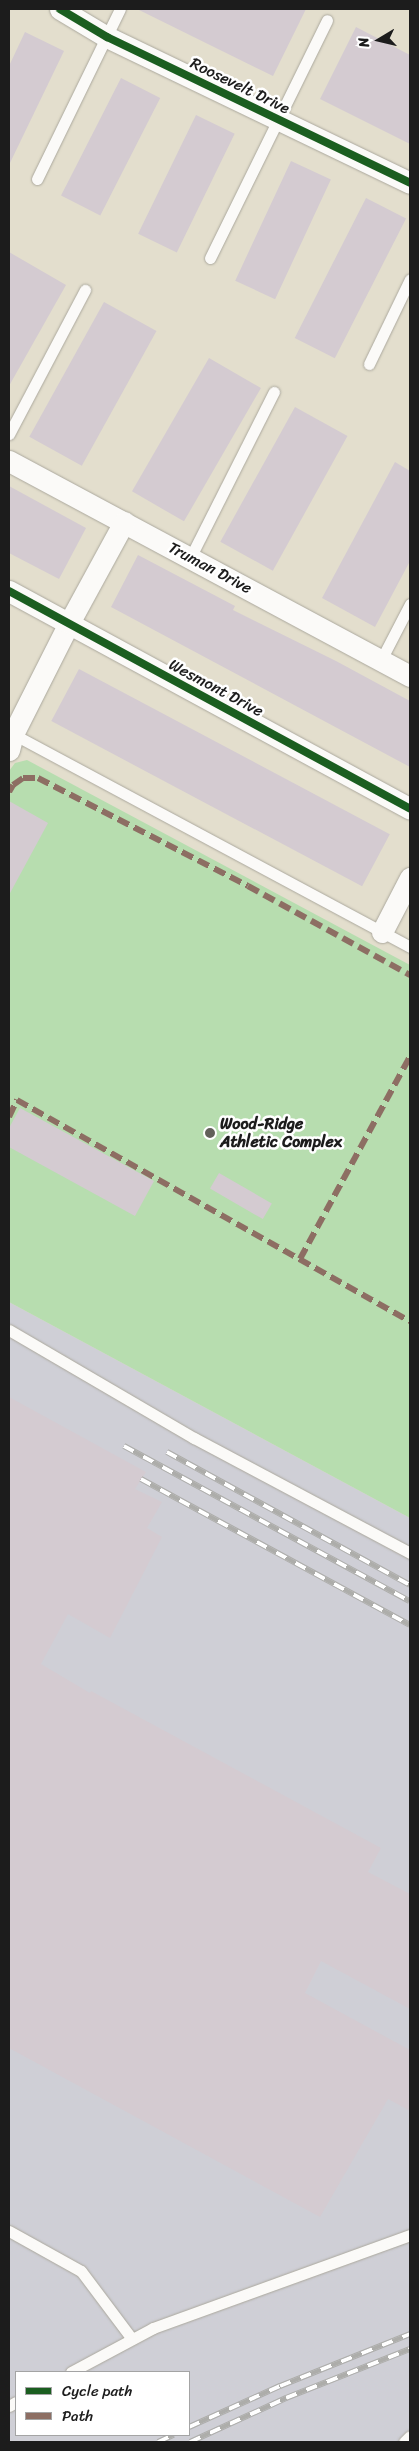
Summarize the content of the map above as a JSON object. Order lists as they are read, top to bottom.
{
  "streets": {
    "street": ["Roosevelt Drive", "Truman Drive", "Wesmont Drive"]
  },
  "places": ["Wood-Ridge Athletic Complex"],
  "legend": ["Cycle path", "Path"],
  "north": "left"
}
